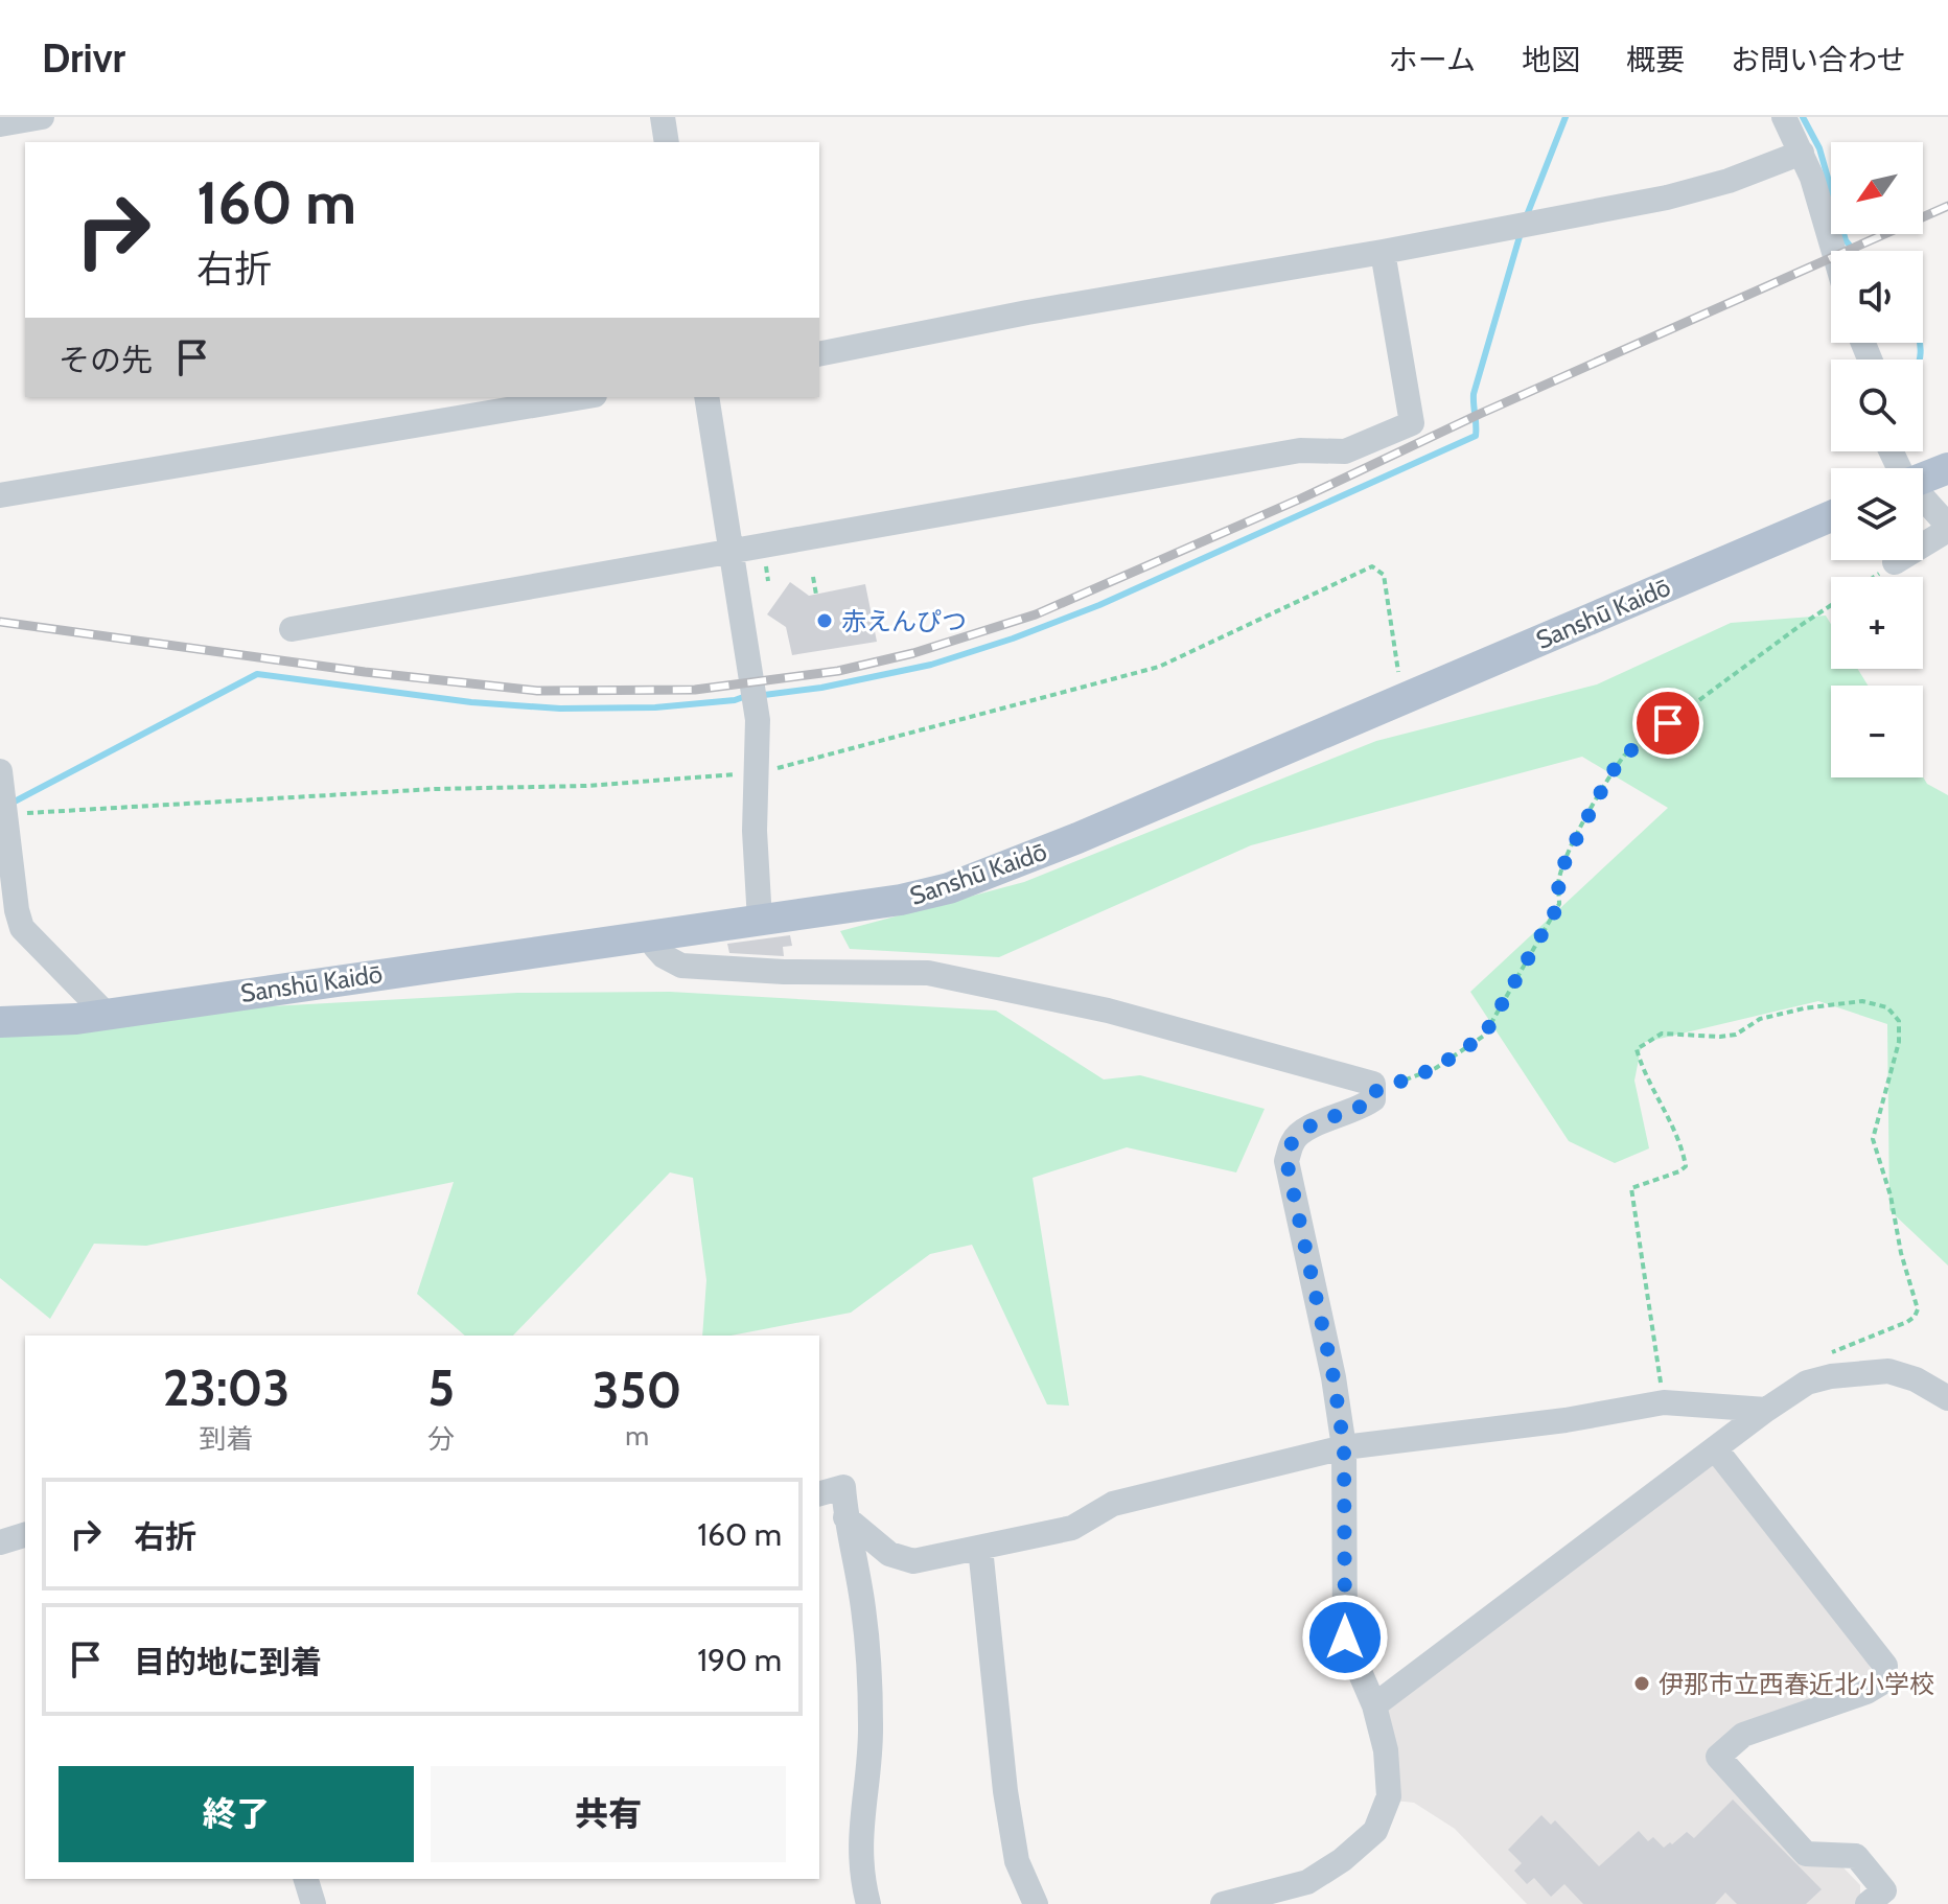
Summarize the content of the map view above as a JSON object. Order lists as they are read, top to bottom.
{
  "streets": {
    "main road": ["Sanshū Kaidō"]
  },
  "places": ["赤えんぴつ", "伊那市立西春近北小学校"],
  "north": "bottom left",
  "page": {
    "header": "Drivr",
    "nav": [
      "ホーム",
      "地図",
      "概要",
      "お問い合わせ"
    ],
    "map_buttons": ["+", "−"],
    "turn": ["160 m", "右折"],
    "then": "その先",
    "eta": [
      "23:03",
      "到着",
      "5",
      "分",
      "350",
      "m"
    ],
    "list": [
      {
        "name": "右折",
        "value": "160 m"
      },
      {
        "name": "目的地に到着",
        "value": "190 m"
      }
    ],
    "buttons": ["終了", "共有"]
  }
}
